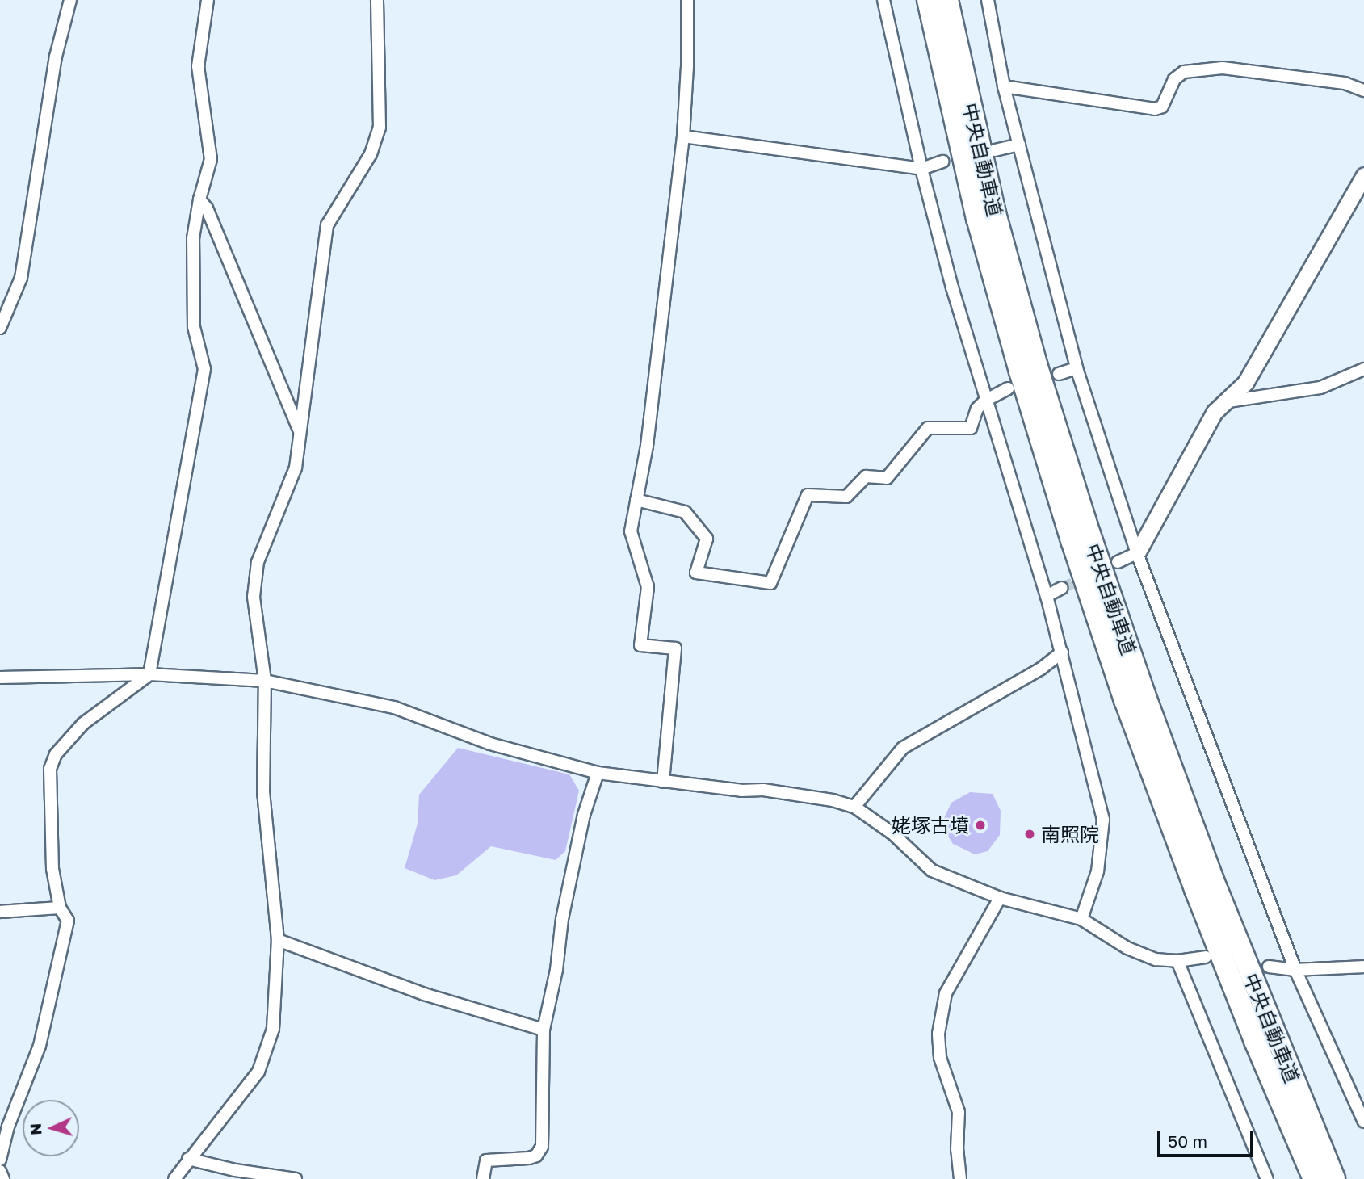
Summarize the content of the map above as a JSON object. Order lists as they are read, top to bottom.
{
  "streets": {
    "highway": ["中央自動車道"]
  },
  "places": ["姥塚古墳", "南照院"],
  "scale_bar": "50 m",
  "north": "left"
}
